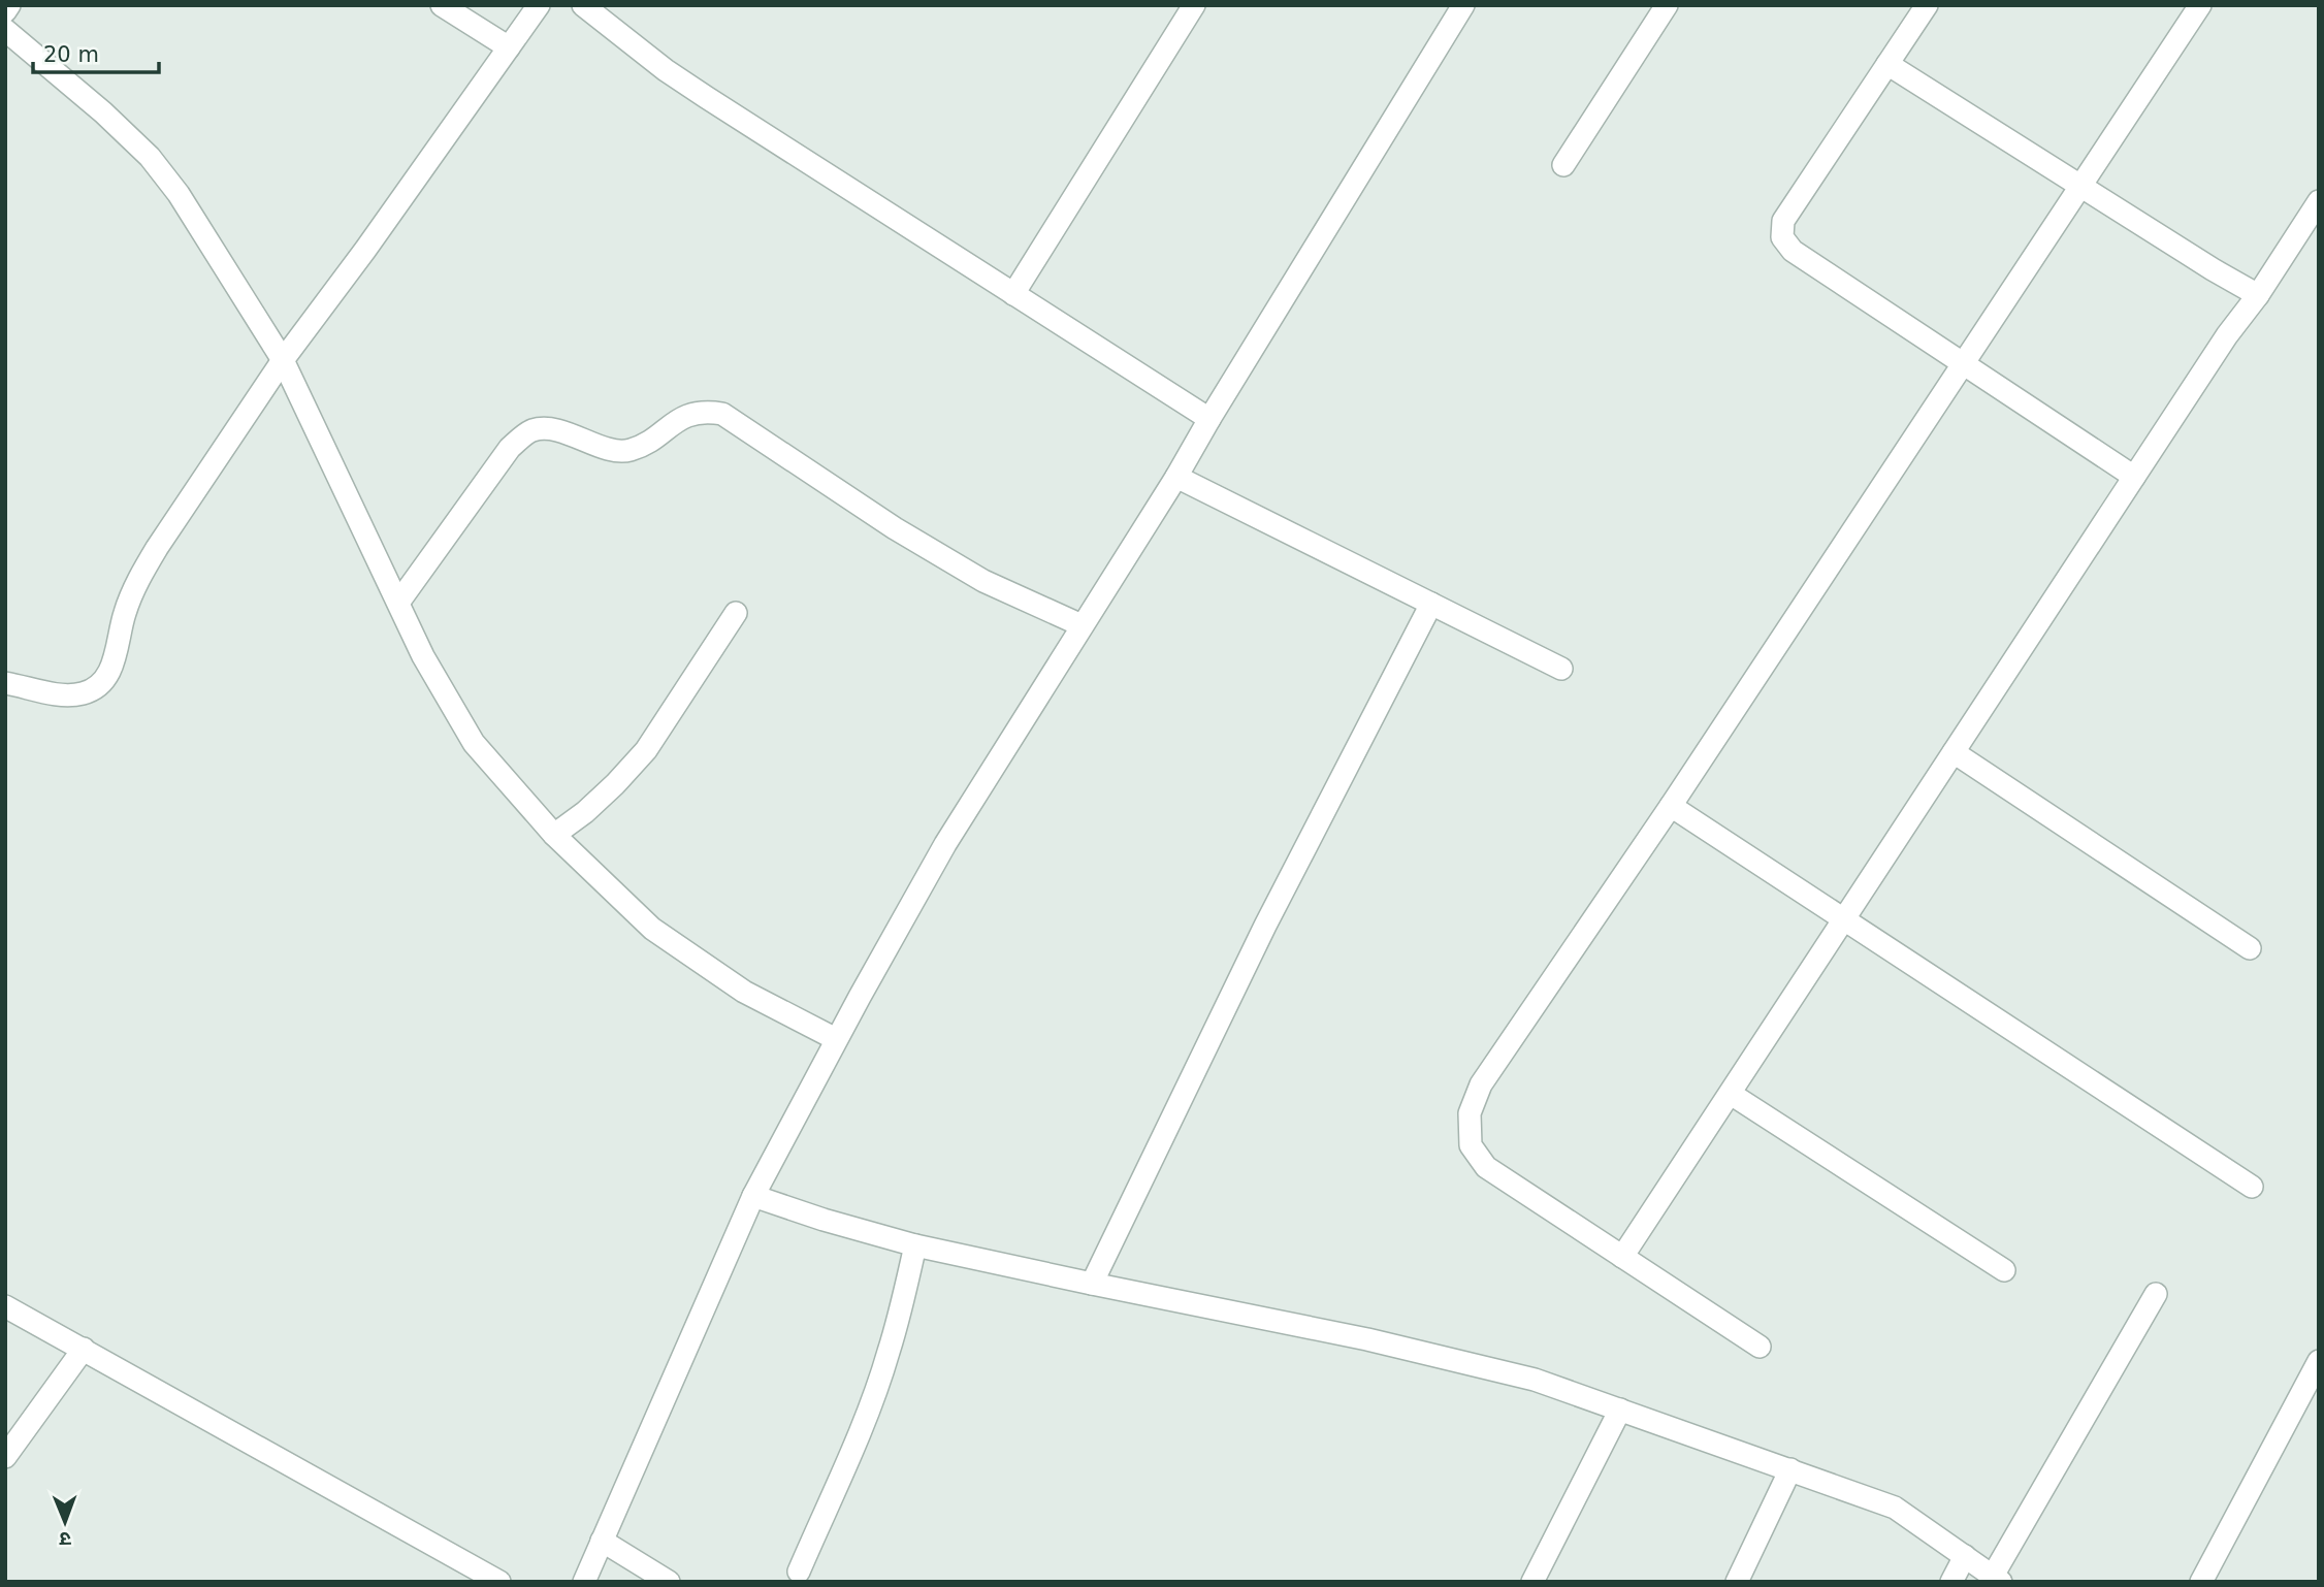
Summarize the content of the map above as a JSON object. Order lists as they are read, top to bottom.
{
  "scale_bar": "20 m",
  "north": "bottom"
}
